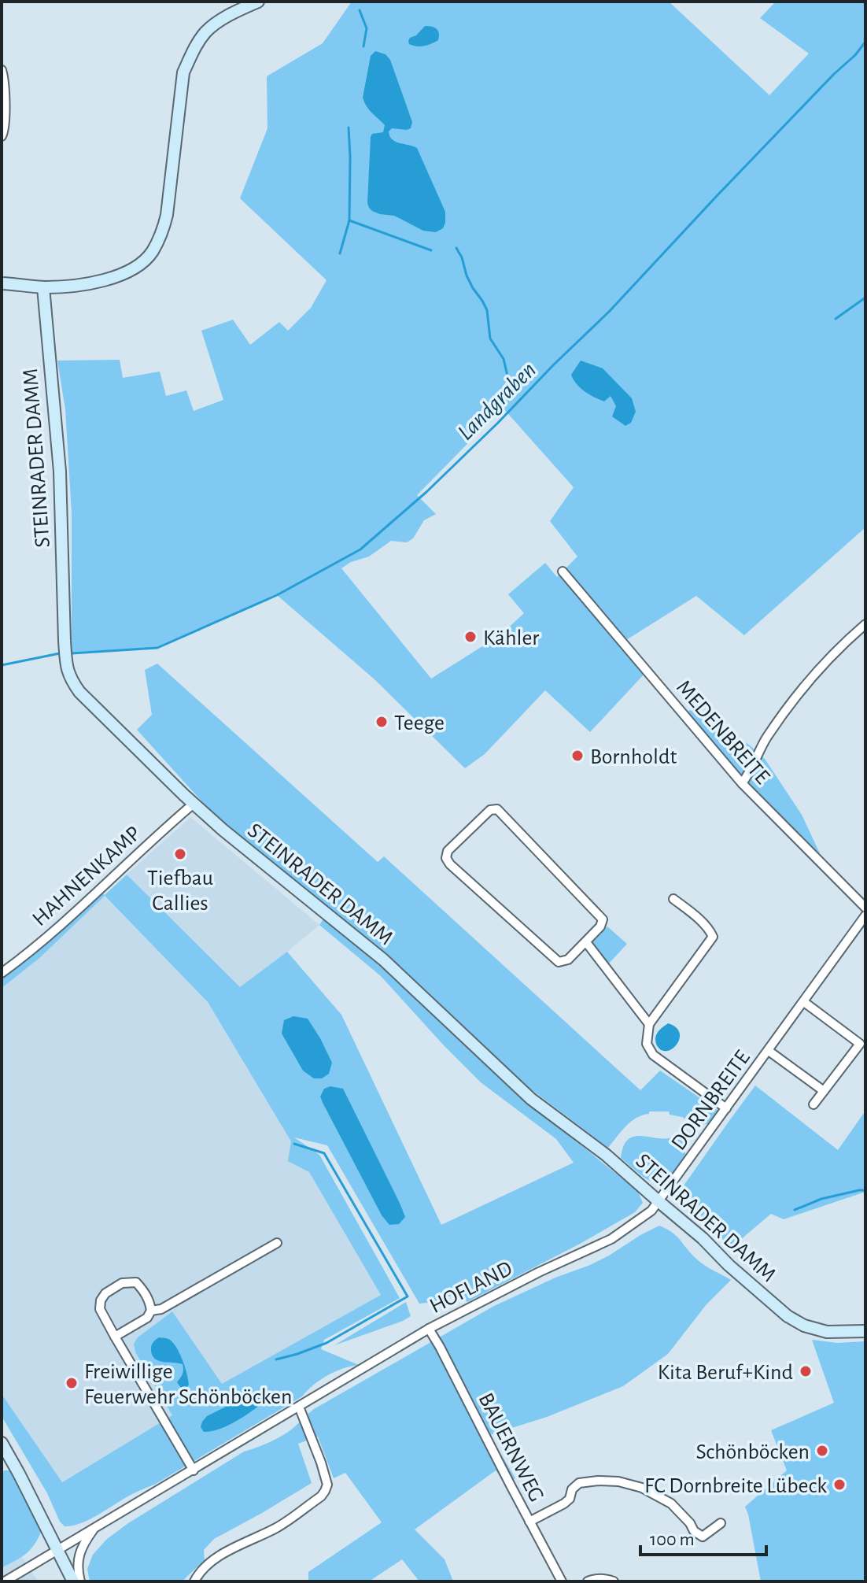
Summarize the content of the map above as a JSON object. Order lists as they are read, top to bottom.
{
  "streets": {
    "main road": ["STEINRADER DAMM"],
    "street": [
      "MEDENBREITE",
      "HAHNENKAMP",
      "DORNBREITE",
      "HOFLAND",
      "BAUERNWEG"
    ]
  },
  "crossings": [
    ["STEINRADER DAMM", "HAHNENKAMP"],
    ["STEINRADER DAMM", "DORNBREITE"],
    ["STEINRADER DAMM", "HOFLAND"],
    ["DORNBREITE", "HOFLAND"],
    ["HOFLAND", "BAUERNWEG"]
  ],
  "water": ["Landgraben"],
  "places": [
    "Kähler",
    "Teege",
    "Bornholdt",
    "Tiefbau Callies",
    "Kita Beruf+Kind",
    "Freiwillige Feuerwehr Schönböcken",
    "Schönböcken",
    "FC Dornbreite Lübeck"
  ],
  "scale_bar": "100 m"
}
